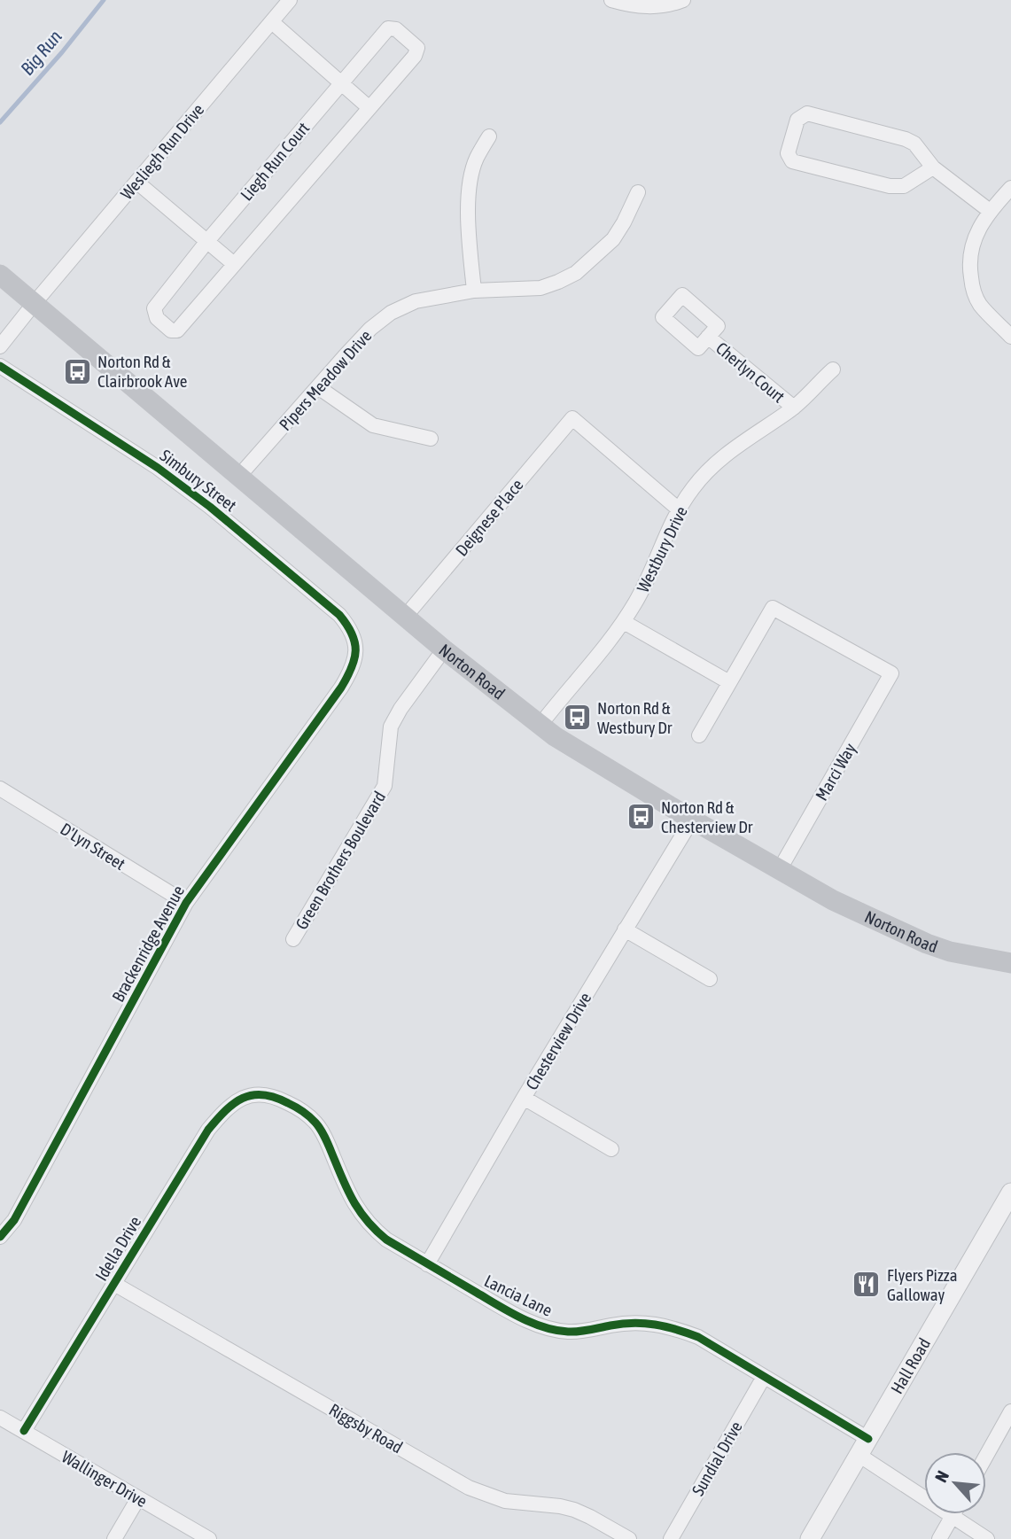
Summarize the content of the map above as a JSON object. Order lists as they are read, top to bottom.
{
  "streets": {
    "main road": ["Norton Road"],
    "street": [
      "Wesliegh Run Drive",
      "Liegh Run Court",
      "Cherlyn Court",
      "Pipers Meadow Drive",
      "Simbury Street",
      "Deignese Place",
      "Westbury Drive",
      "Marci Way",
      "D'Lyn Street",
      "Green Brothers Boulevard",
      "Brackenridge Avenue",
      "Chesterview Drive",
      "Idella Drive",
      "Lancia Lane",
      "Hall Road",
      "Riggsby Road",
      "Sundial Drive",
      "Wallinger Drive"
    ]
  },
  "crossings": [
    ["Wesliegh Run Drive", "Norton Road"],
    ["Cherlyn Court", "Westbury Drive"],
    ["Pipers Meadow Drive", "Norton Road"],
    ["Simbury Street", "Brackenridge Avenue"],
    ["Deignese Place", "Westbury Drive"],
    ["Deignese Place", "Norton Road"],
    ["Westbury Drive", "Norton Road"],
    ["Norton Road", "Marci Way"],
    ["Norton Road", "Green Brothers Boulevard"],
    ["Norton Road", "Chesterview Drive"],
    ["D'Lyn Street", "Brackenridge Avenue"],
    ["Chesterview Drive", "Lancia Lane"],
    ["Idella Drive", "Lancia Lane"],
    ["Idella Drive", "Riggsby Road"],
    ["Idella Drive", "Wallinger Drive"],
    ["Lancia Lane", "Hall Road"],
    ["Lancia Lane", "Sundial Drive"]
  ],
  "water": ["Big Run"],
  "places": {
    "bus stop": ["Norton Rd & Clairbrook Ave", "Norton Rd & Westbury Dr", "Norton Rd & Chesterview Dr"],
    "restaurant": ["Flyers Pizza Galloway"]
  },
  "north": "top left"
}
